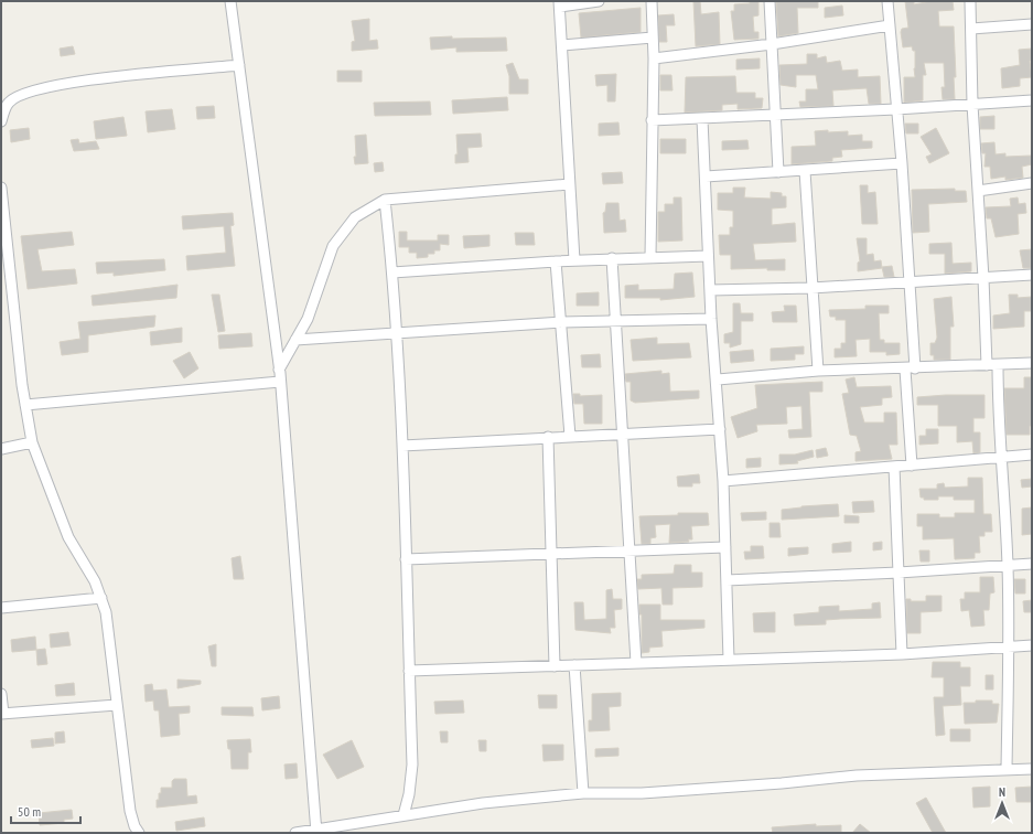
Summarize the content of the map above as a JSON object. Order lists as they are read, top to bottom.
{
  "scale_bar": "50 m",
  "north": "top"
}
